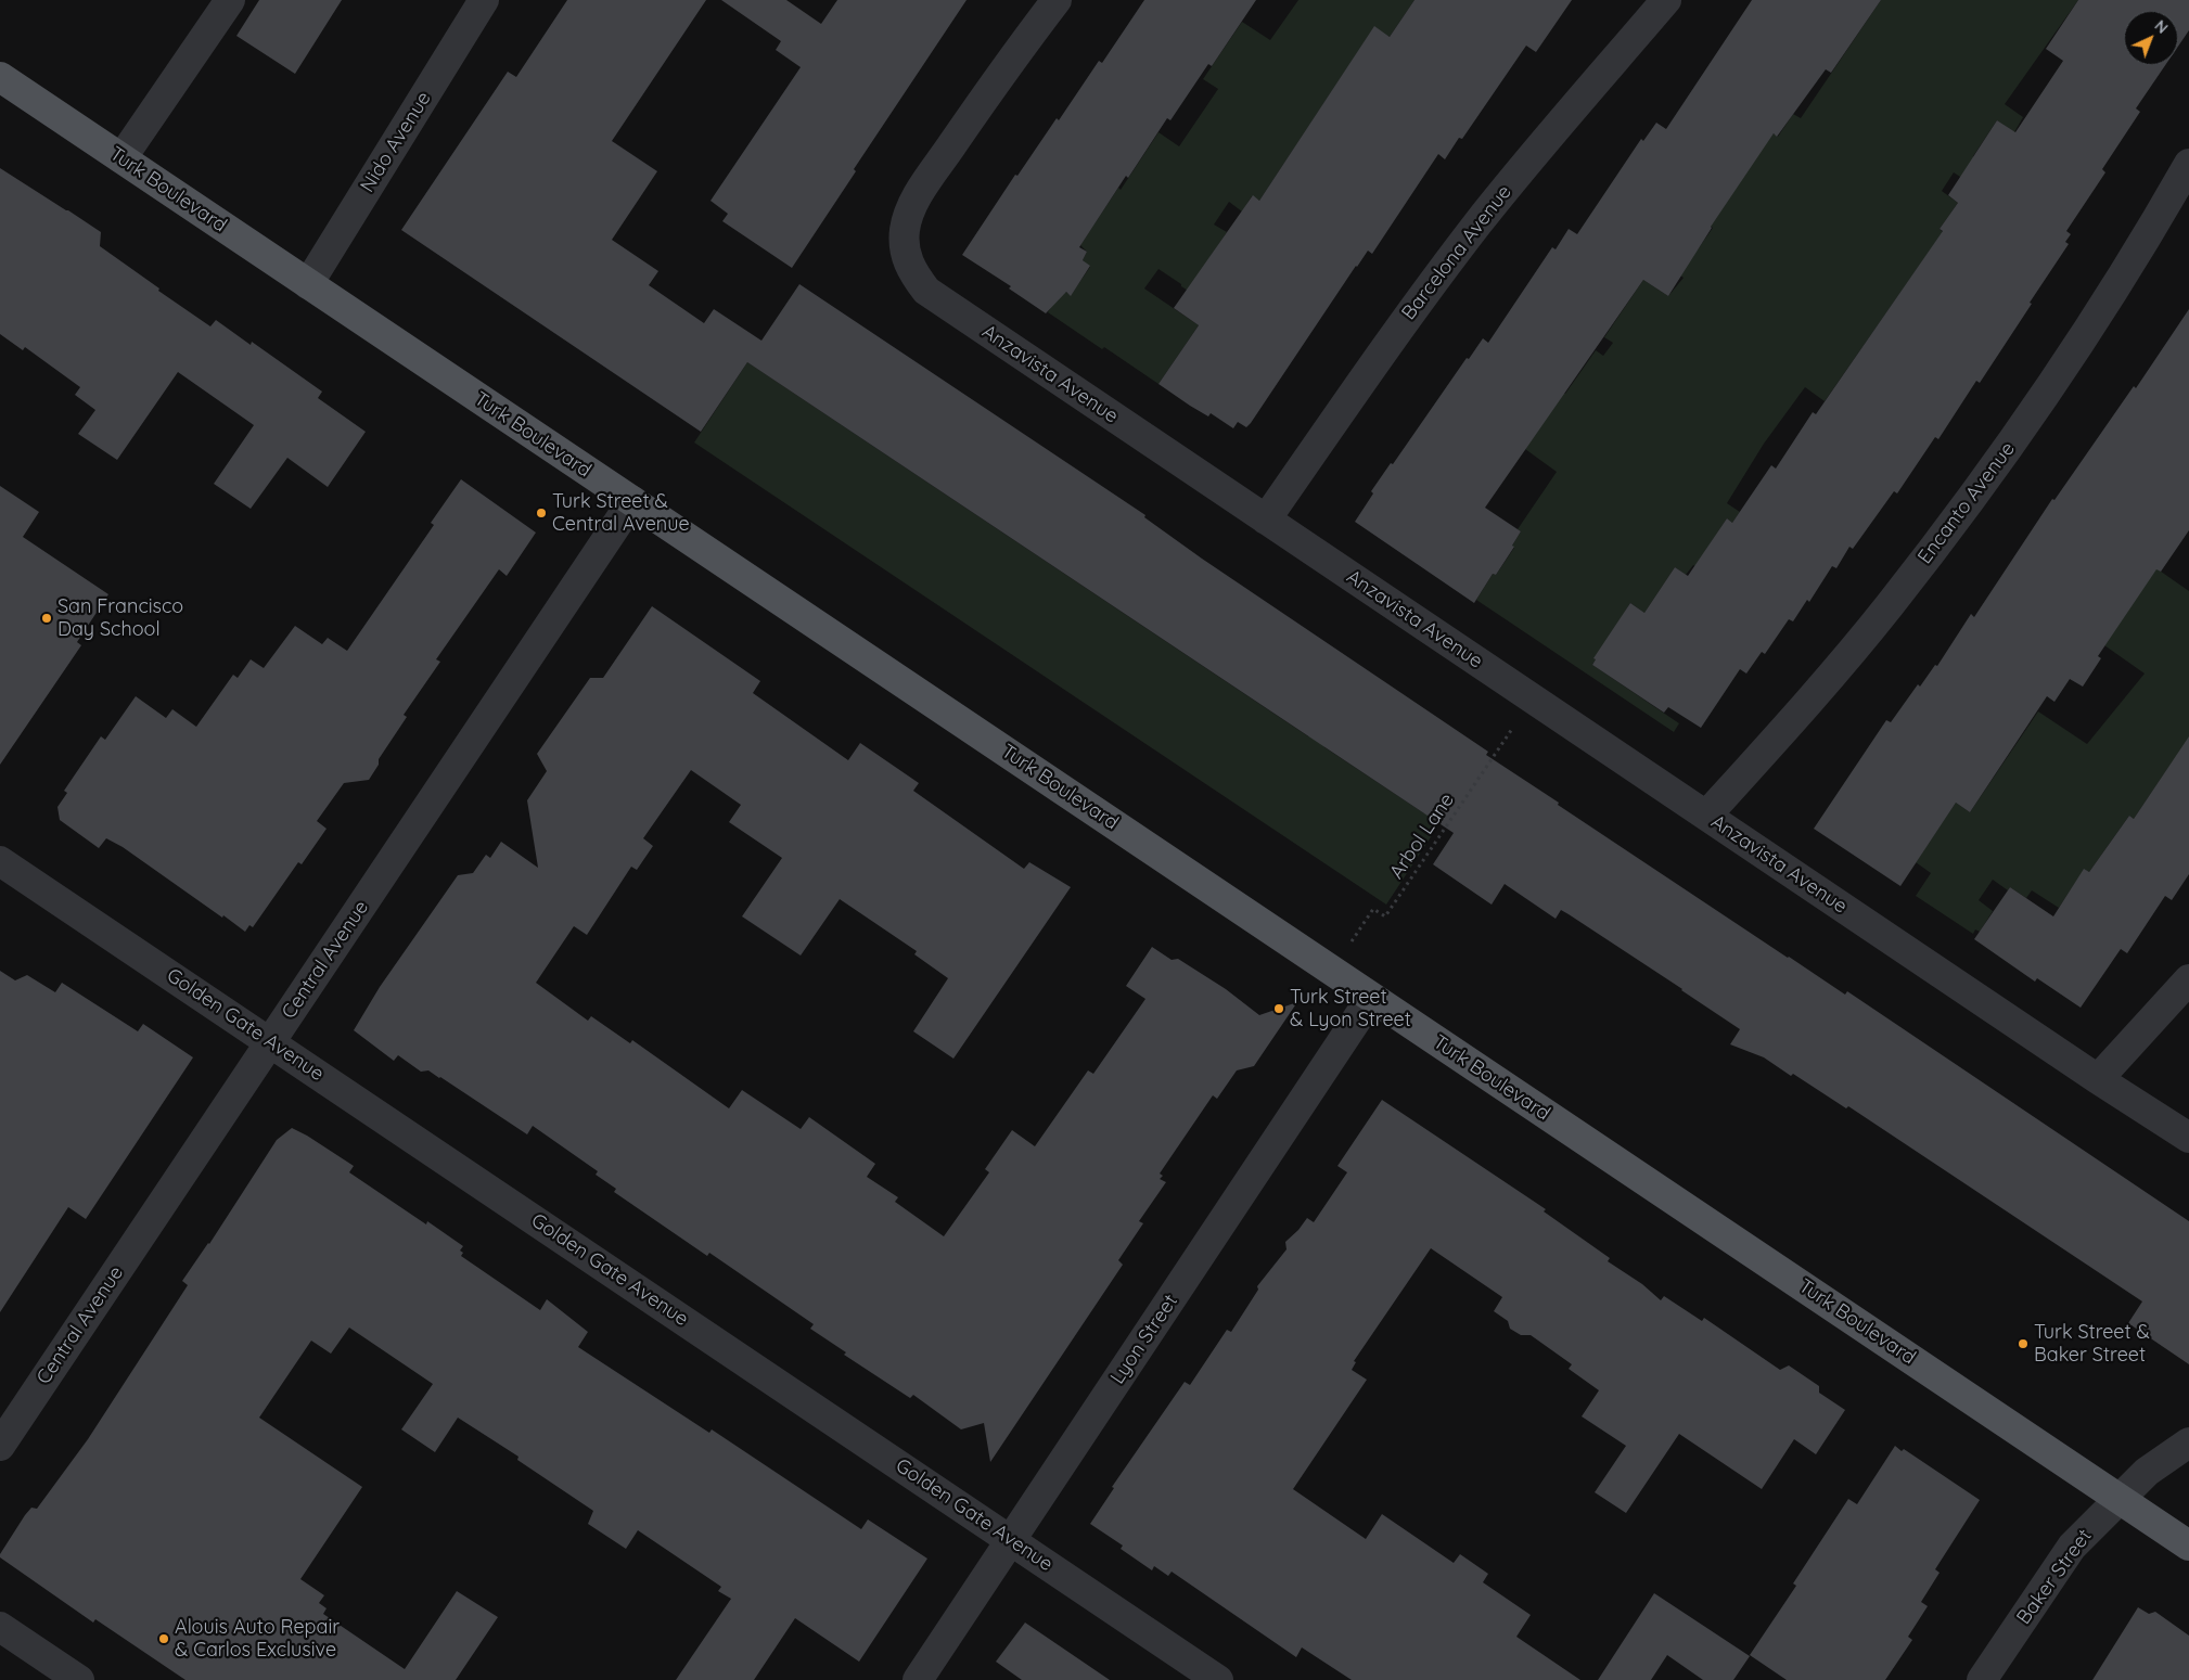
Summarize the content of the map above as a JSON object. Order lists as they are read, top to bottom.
{
  "streets": {
    "main road": ["Turk Boulevard"],
    "street": [
      "Nido Avenue",
      "Barcelona Avenue",
      "Anzavista Avenue",
      "Encanto Avenue",
      "Central Avenue",
      "Golden Gate Avenue",
      "Lyon Street",
      "Baker Street"
    ],
    "path": ["Arbol Lane"]
  },
  "crossings": [
    ["Nido Avenue", "Turk Boulevard"],
    ["Turk Boulevard", "Arbol Lane"],
    ["Turk Boulevard", "Central Avenue"],
    ["Turk Boulevard", "Lyon Street"],
    ["Turk Boulevard", "Baker Street"],
    ["Barcelona Avenue", "Anzavista Avenue"],
    ["Anzavista Avenue", "Encanto Avenue"],
    ["Anzavista Avenue", "Arbol Lane"],
    ["Central Avenue", "Golden Gate Avenue"],
    ["Golden Gate Avenue", "Lyon Street"]
  ],
  "places": [
    "Turk Street & Central Avenue",
    "San Francisco Day School",
    "Turk Street & Lyon Street",
    "Turk Street & Baker Street",
    "Alouis Auto Repair & Carlos Exclusive"
  ],
  "north": "top right"
}
